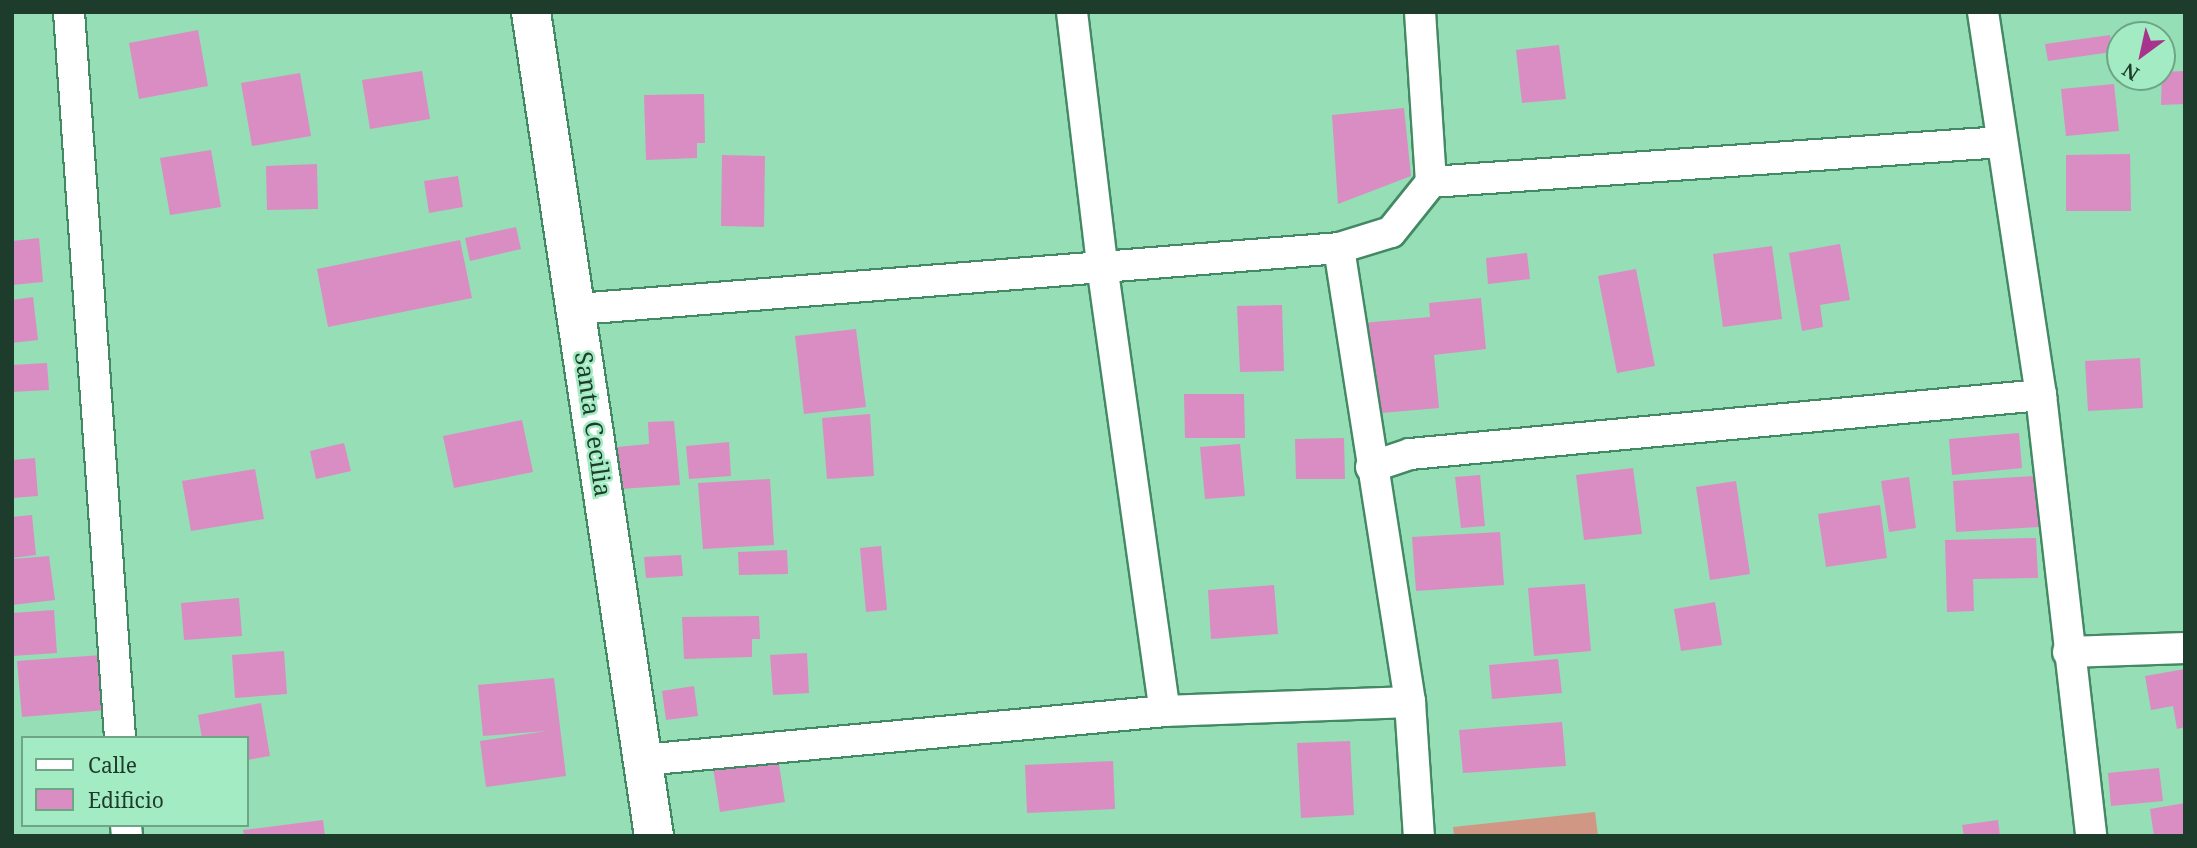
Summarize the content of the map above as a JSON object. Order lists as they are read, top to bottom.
{
  "streets": {
    "street": ["Santa Cecilia"]
  },
  "legend": ["Calle", "Edificio"],
  "north": "bottom left"
}
